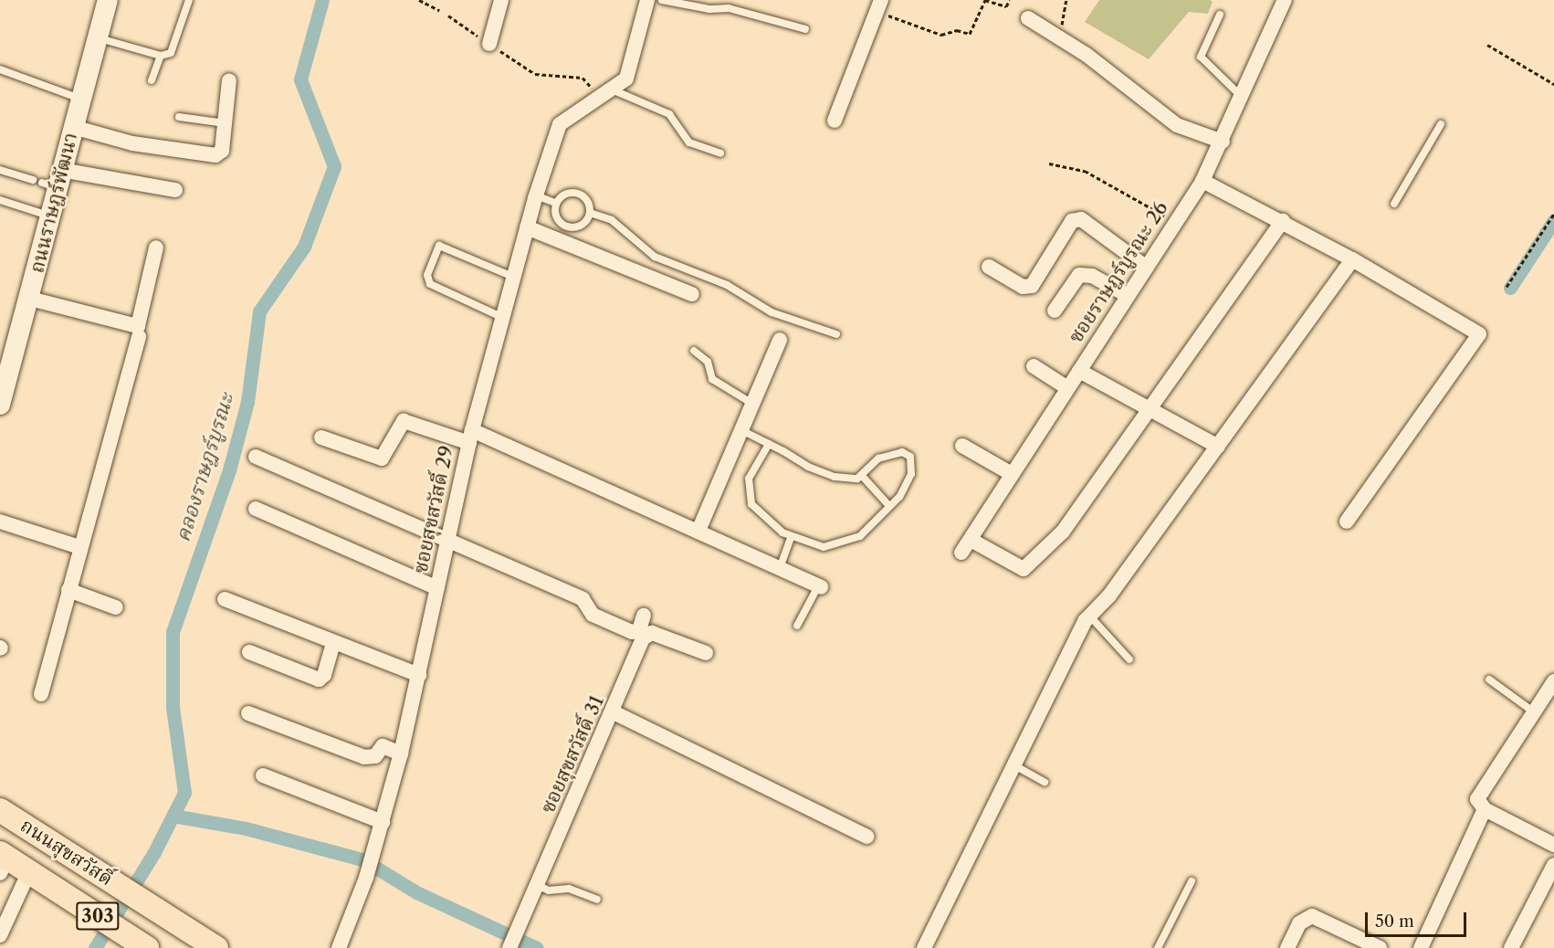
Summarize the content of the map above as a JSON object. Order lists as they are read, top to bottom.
{
  "streets": {
    "main road": ["ถนนสุขสวัสดิ์", "303"],
    "street": [
      "ถนนราษฎร์พัฒนา",
      "ซอยราษฎร์บูรณะ 26",
      "ซอยสุขสวัสดิ์ 29",
      "ซอยสุขสวัสดิ์ 31"
    ]
  },
  "water": ["คลองราษฎร์บูรณะ"],
  "scale_bar": "50 m"
}
